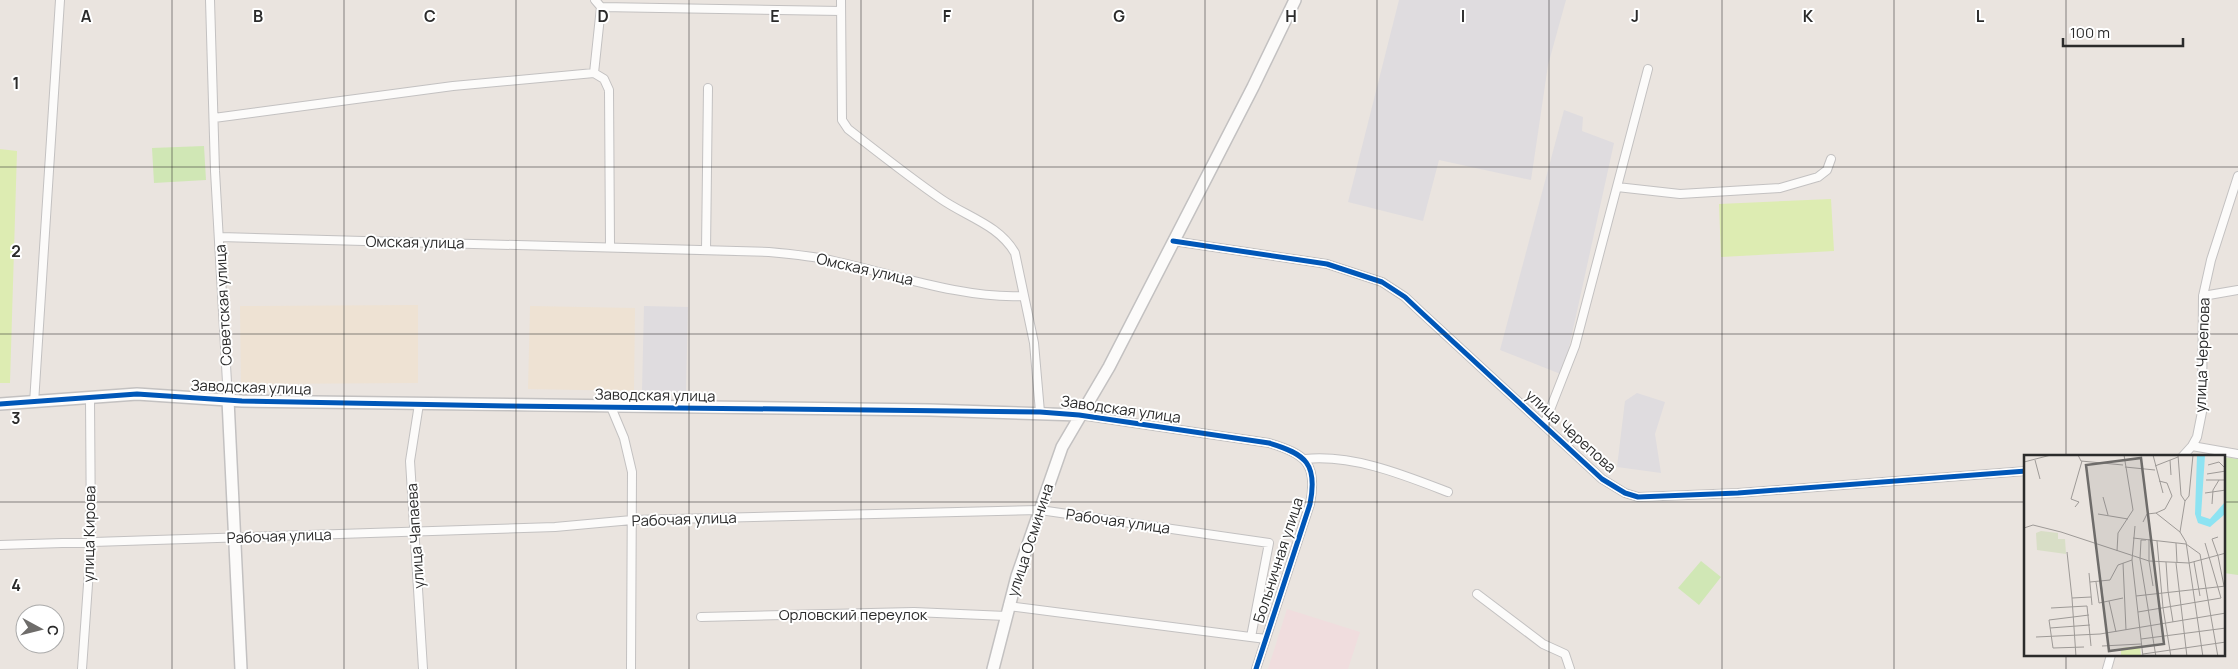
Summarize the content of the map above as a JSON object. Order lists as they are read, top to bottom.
{
  "streets": {
    "street": [
      "Омская улица",
      "Советская улица",
      "улица Черепова",
      "Заводская улица",
      "Рабочая улица",
      "улица Кирова",
      "улица Чапаева",
      "улица Осминина",
      "Больничная улица",
      "Орловский переулок"
    ]
  },
  "crossings": [
    ["Омская улица", "Советская улица"],
    ["Советская улица", "Заводская улица"],
    ["Советская улица", "Рабочая улица"],
    ["улица Черепова", "улица Осминина"],
    ["Заводская улица", "улица Кирова"],
    ["Заводская улица", "улица Чапаева"],
    ["Заводская улица", "улица Осминина"],
    ["Заводская улица", "Больничная улица"],
    ["Рабочая улица", "улица Кирова"],
    ["Рабочая улица", "улица Чапаева"],
    ["Рабочая улица", "улица Осминина"],
    ["Рабочая улица", "Орловский переулок"],
    ["улица Осминина", "Орловский переулок"],
    ["Больничная улица", "Орловский переулок"]
  ],
  "scale_bar": "100 m",
  "north": "right",
  "grid": {
    "columns": [
      "A",
      "B",
      "C",
      "D",
      "E",
      "F",
      "G",
      "H",
      "I",
      "J",
      "K",
      "L"
    ],
    "rows": [
      "1",
      "2",
      "3",
      "4"
    ]
  }
}
